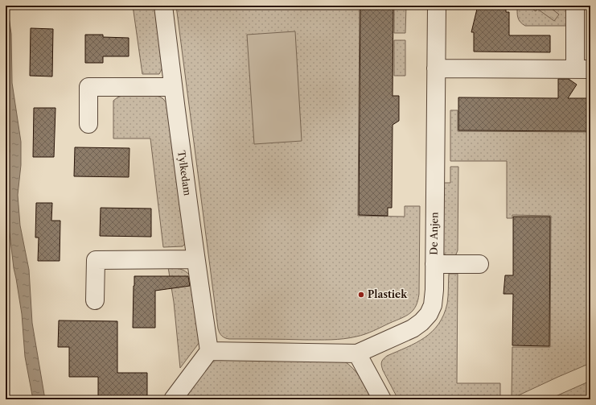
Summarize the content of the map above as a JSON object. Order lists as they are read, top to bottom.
{
  "streets": {
    "street": ["Tylkedam", "De Anjen"]
  },
  "places": ["Plastiek"]
}
